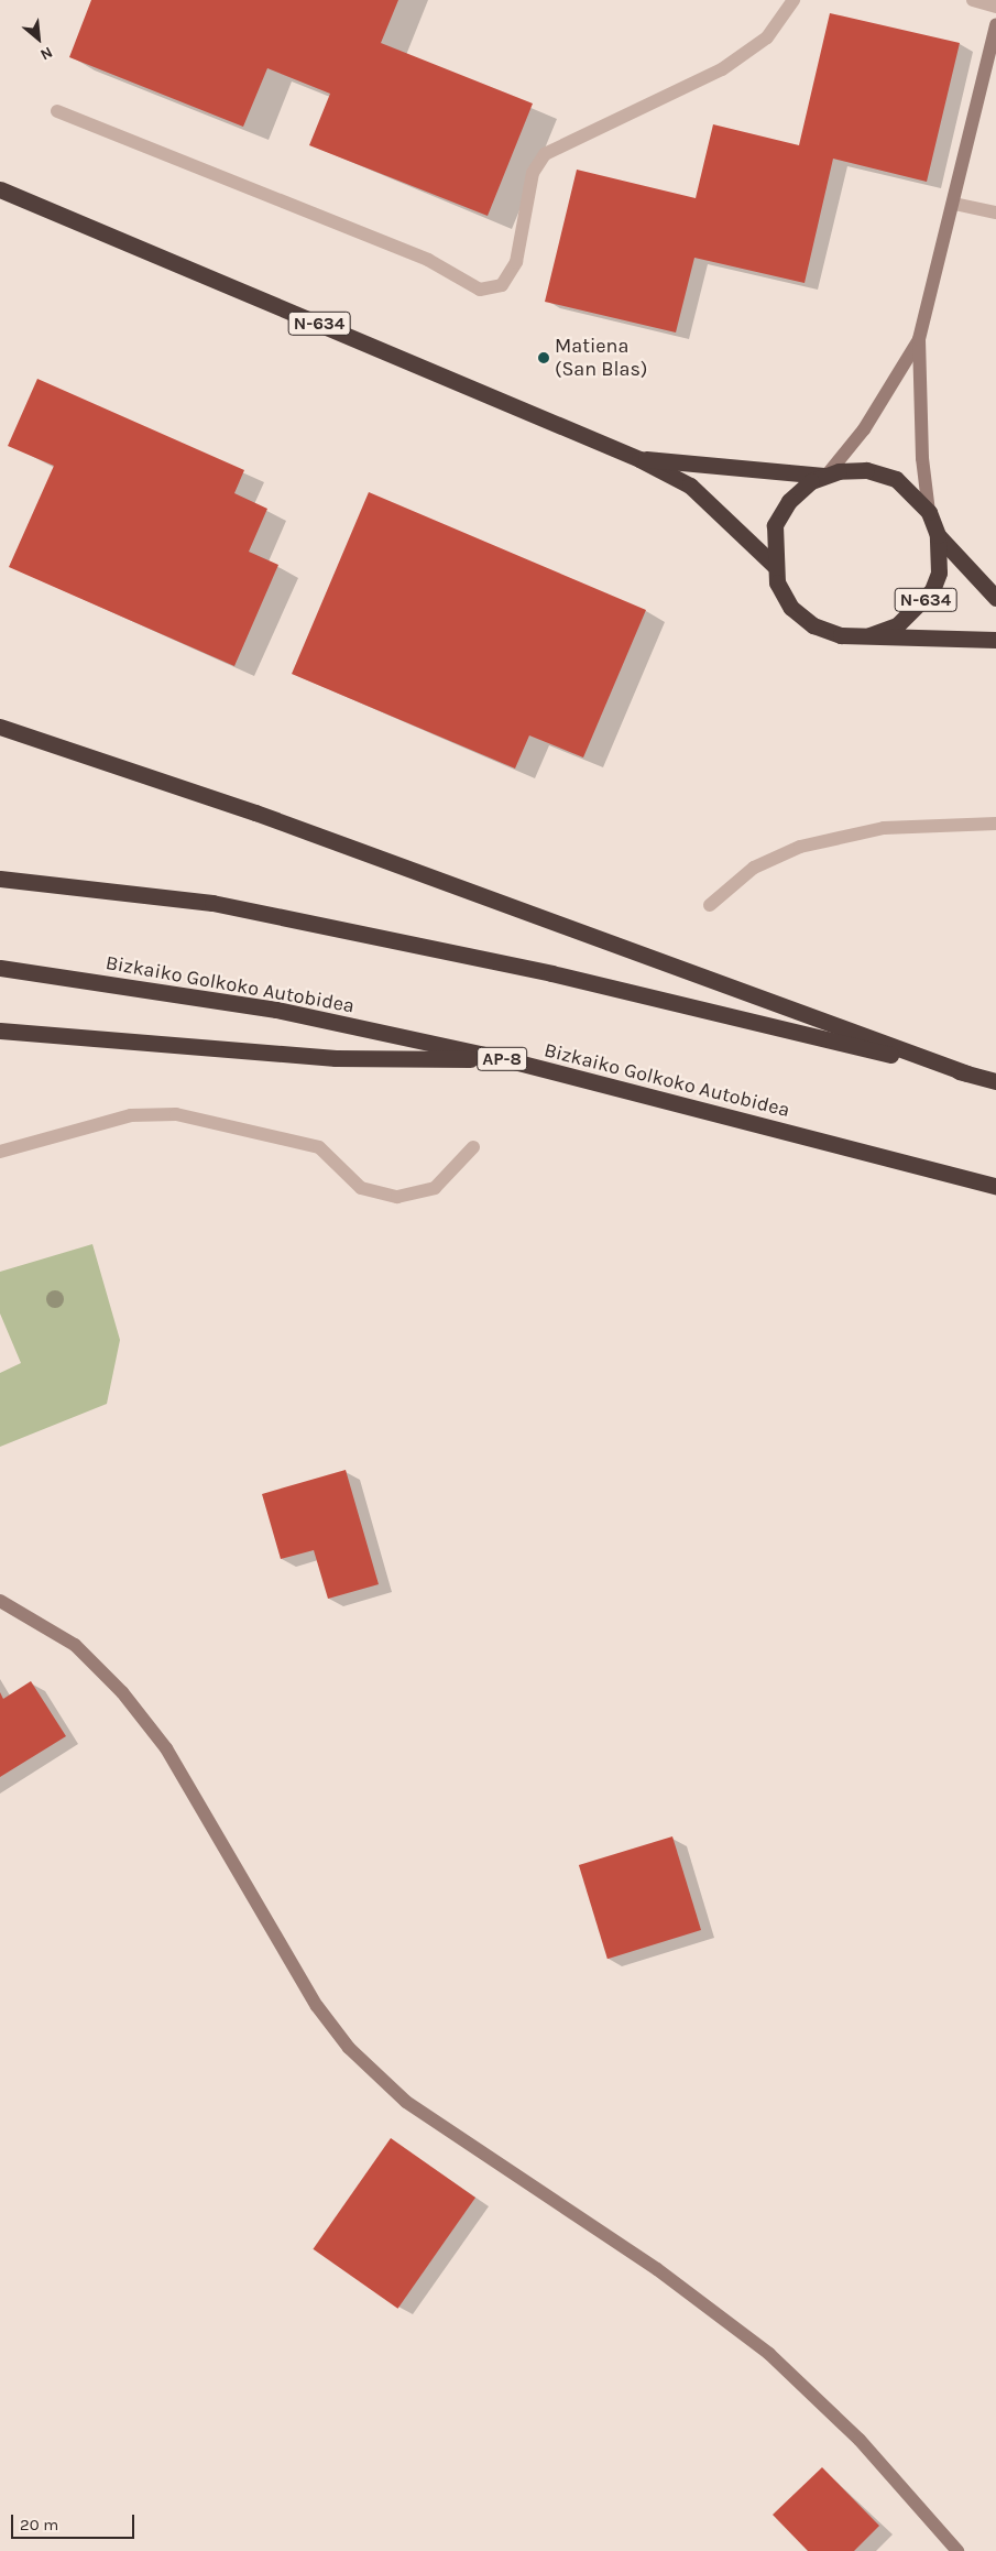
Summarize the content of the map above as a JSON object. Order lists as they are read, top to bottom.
{
  "streets": {
    "highway": ["N-634", "Bizkaiko Golkoko Autobidea", "AP-8"]
  },
  "places": ["Matiena (San Blas)"],
  "scale_bar": "20 m",
  "north": "bottom right"
}
